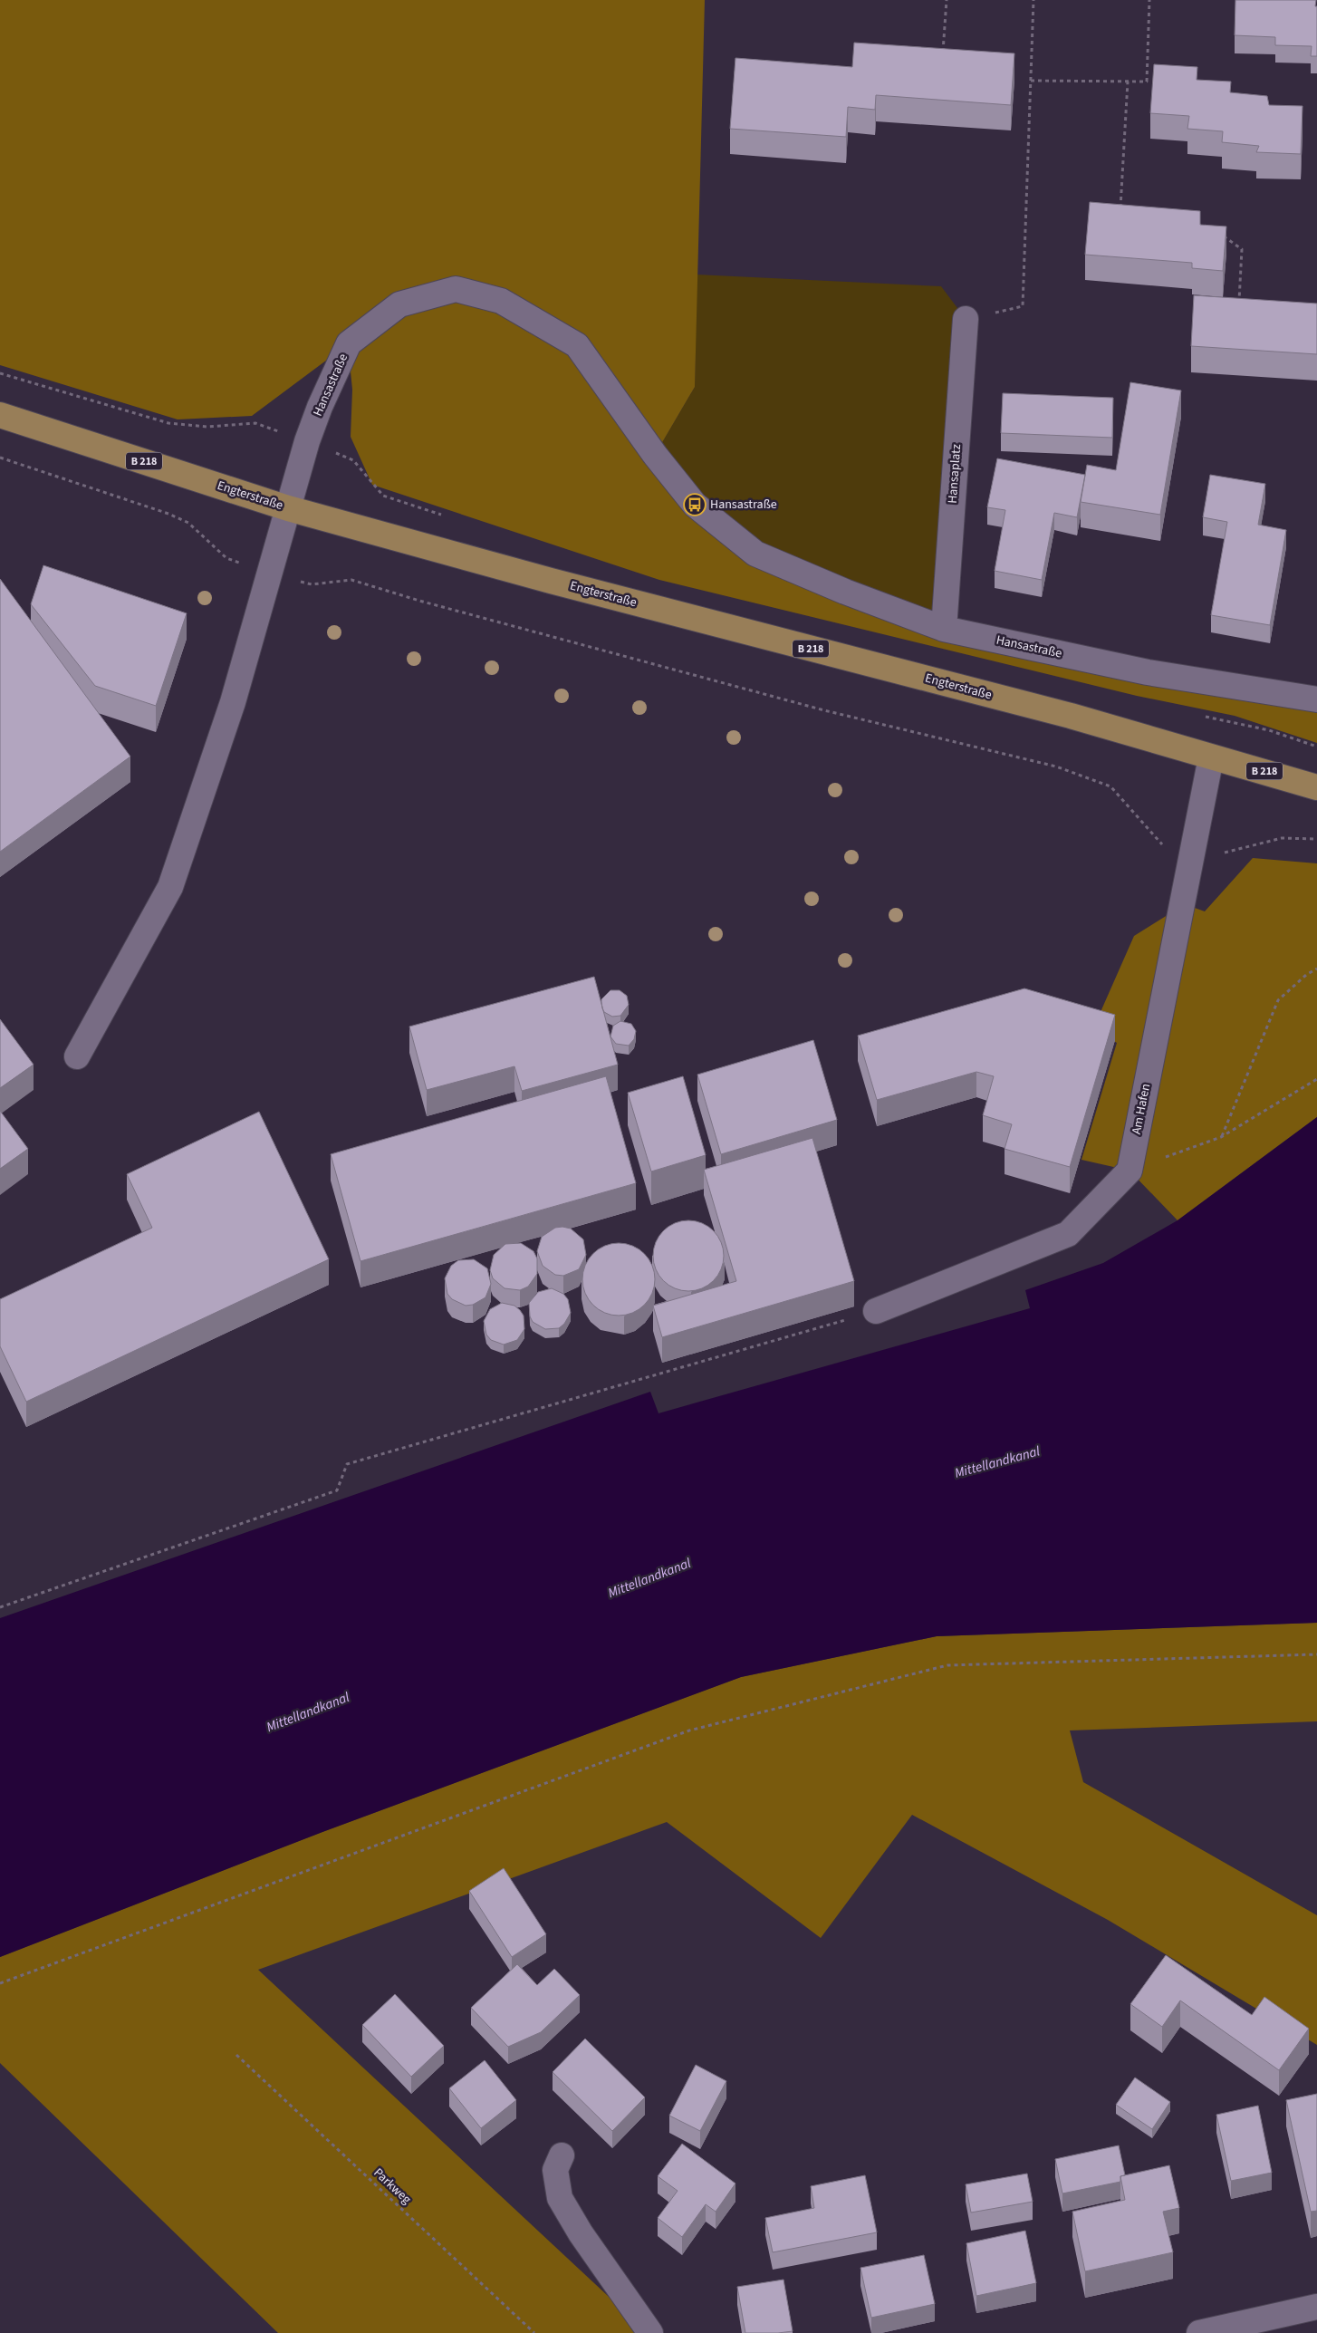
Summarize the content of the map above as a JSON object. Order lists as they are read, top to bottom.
{
  "streets": {
    "main road": ["B 218", "Engterstraße"],
    "street": ["Hansastraße", "Hansaplatz", "Am Hafen"],
    "path": ["Parkweg"]
  },
  "crossings": [
    ["Hansastraße", "Hansaplatz"],
    ["Hansastraße", "Engterstraße"],
    ["B 218", "Engterstraße"],
    ["B 218", "Am Hafen"],
    ["Engterstraße", "Am Hafen"]
  ],
  "water": ["Mittellandkanal"],
  "places": {
    "bus stop": ["Hansastraße"]
  }
}
